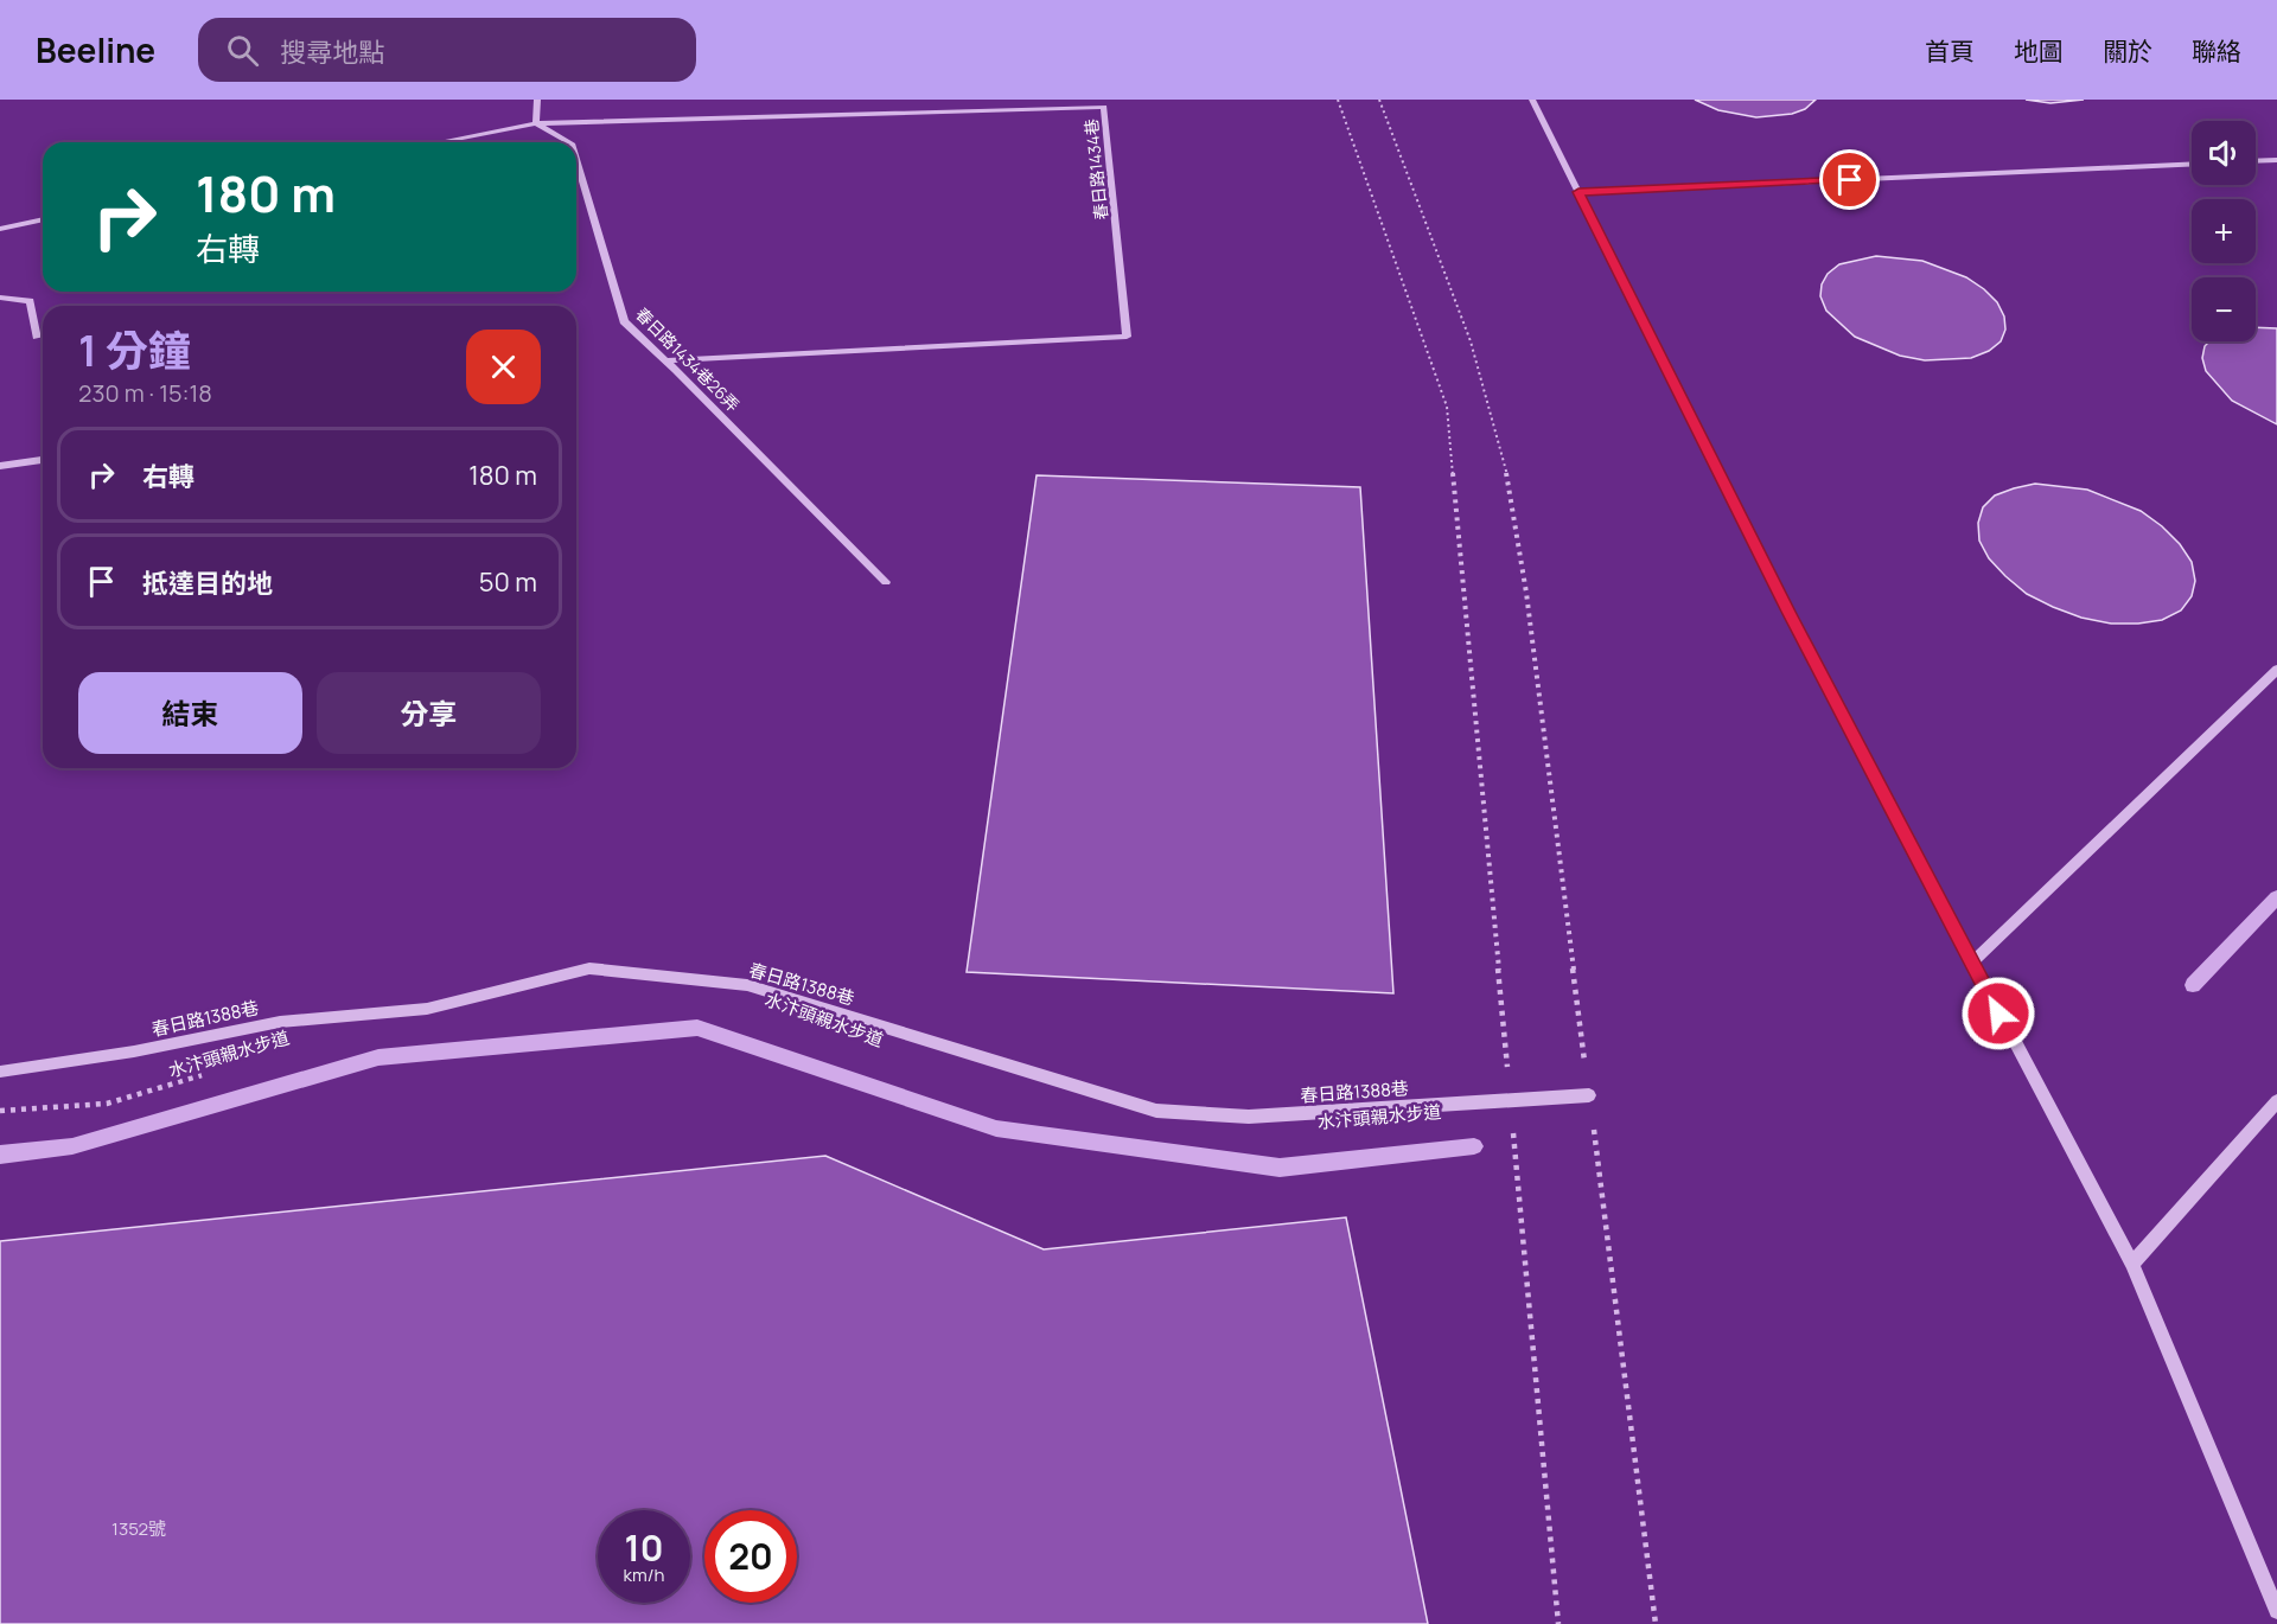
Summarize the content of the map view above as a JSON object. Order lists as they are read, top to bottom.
{
  "streets": {
    "lane": ["春日路1434巷", "春日路1434巷26弄", "春日路1388巷"],
    "path": ["水汴頭親水步道"]
  },
  "crossings": [
    ["春日路1434巷", "春日路1434巷26弄"]
  ],
  "house_numbers": ["1352號"],
  "page": {
    "header": "Beeline",
    "search": "搜尋地點",
    "nav": [
      "首頁",
      "地圖",
      "關於",
      "聯絡"
    ],
    "map_buttons": ["+", "−"],
    "turn": ["180 m", "右轉"],
    "heading": ["1 分鐘", "230 m · 15:18"],
    "list": [
      {
        "name": "右轉",
        "value": "180 m"
      },
      {
        "name": "抵達目的地",
        "value": "50 m"
      }
    ],
    "buttons": ["結束", "分享"],
    "speed": "10 km/h",
    "limit": "20"
  }
}
